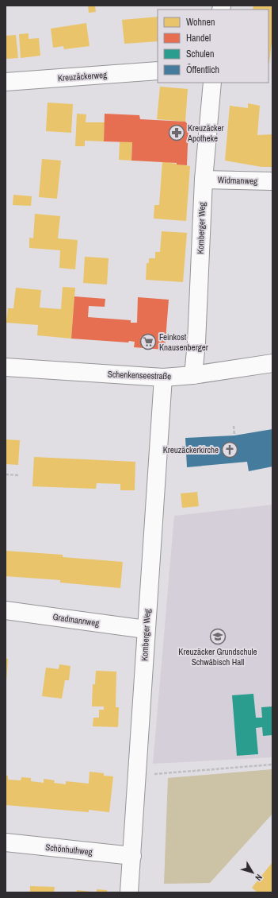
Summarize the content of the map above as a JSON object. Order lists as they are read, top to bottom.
{
  "streets": {
    "street": [
      "Kreuzäckerweg",
      "Widmanweg",
      "Komberger Weg",
      "Schenkenseestraße",
      "Gradmannweg",
      "Schönhuthweg"
    ]
  },
  "crossings": [
    ["Widmanweg", "Komberger Weg"],
    ["Komberger Weg", "Schenkenseestraße"],
    ["Komberger Weg", "Gradmannweg"],
    ["Komberger Weg", "Schönhuthweg"]
  ],
  "places": {
    "pharmacy": ["Kreuzäcker Apotheke"],
    "supermarket": ["Feinkost Knausenberger"],
    "church": ["Kreuzäckerkirche"],
    "school or university": ["Kreuzäcker Grundschule Schwäbisch Hall"]
  },
  "legend": [
    "Wohnen",
    "Handel",
    "Schulen",
    "Öffentlich"
  ],
  "north": "bottom right"
}
